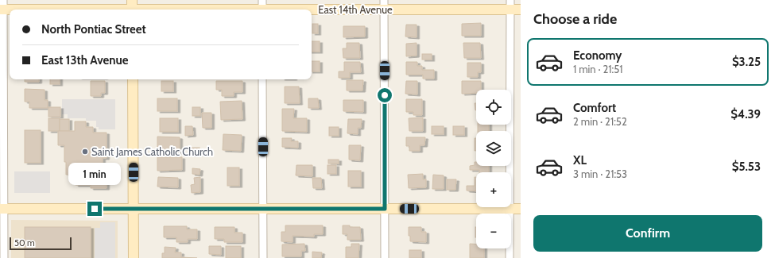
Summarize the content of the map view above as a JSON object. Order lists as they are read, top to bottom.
{
  "streets": {
    "main road": ["East 14th Avenue"]
  },
  "places": ["Saint James Catholic Church"],
  "scale_bar": "50 m",
  "page": {
    "heading": "Choose a ride",
    "banner": ["North Pontiac Street", "East 13th Avenue"],
    "list": [
      {
        "name": "Economy",
        "note": "1 min · 21:51",
        "value": "$3.25"
      },
      {
        "name": "Comfort",
        "note": "2 min · 21:52",
        "value": "$4.39"
      },
      {
        "name": "XL",
        "note": "3 min · 21:53",
        "value": "$5.53"
      }
    ],
    "map_buttons": ["+", "−"],
    "bubble": "1 min",
    "buttons": "Confirm",
    "scale": "50 m"
  }
}
